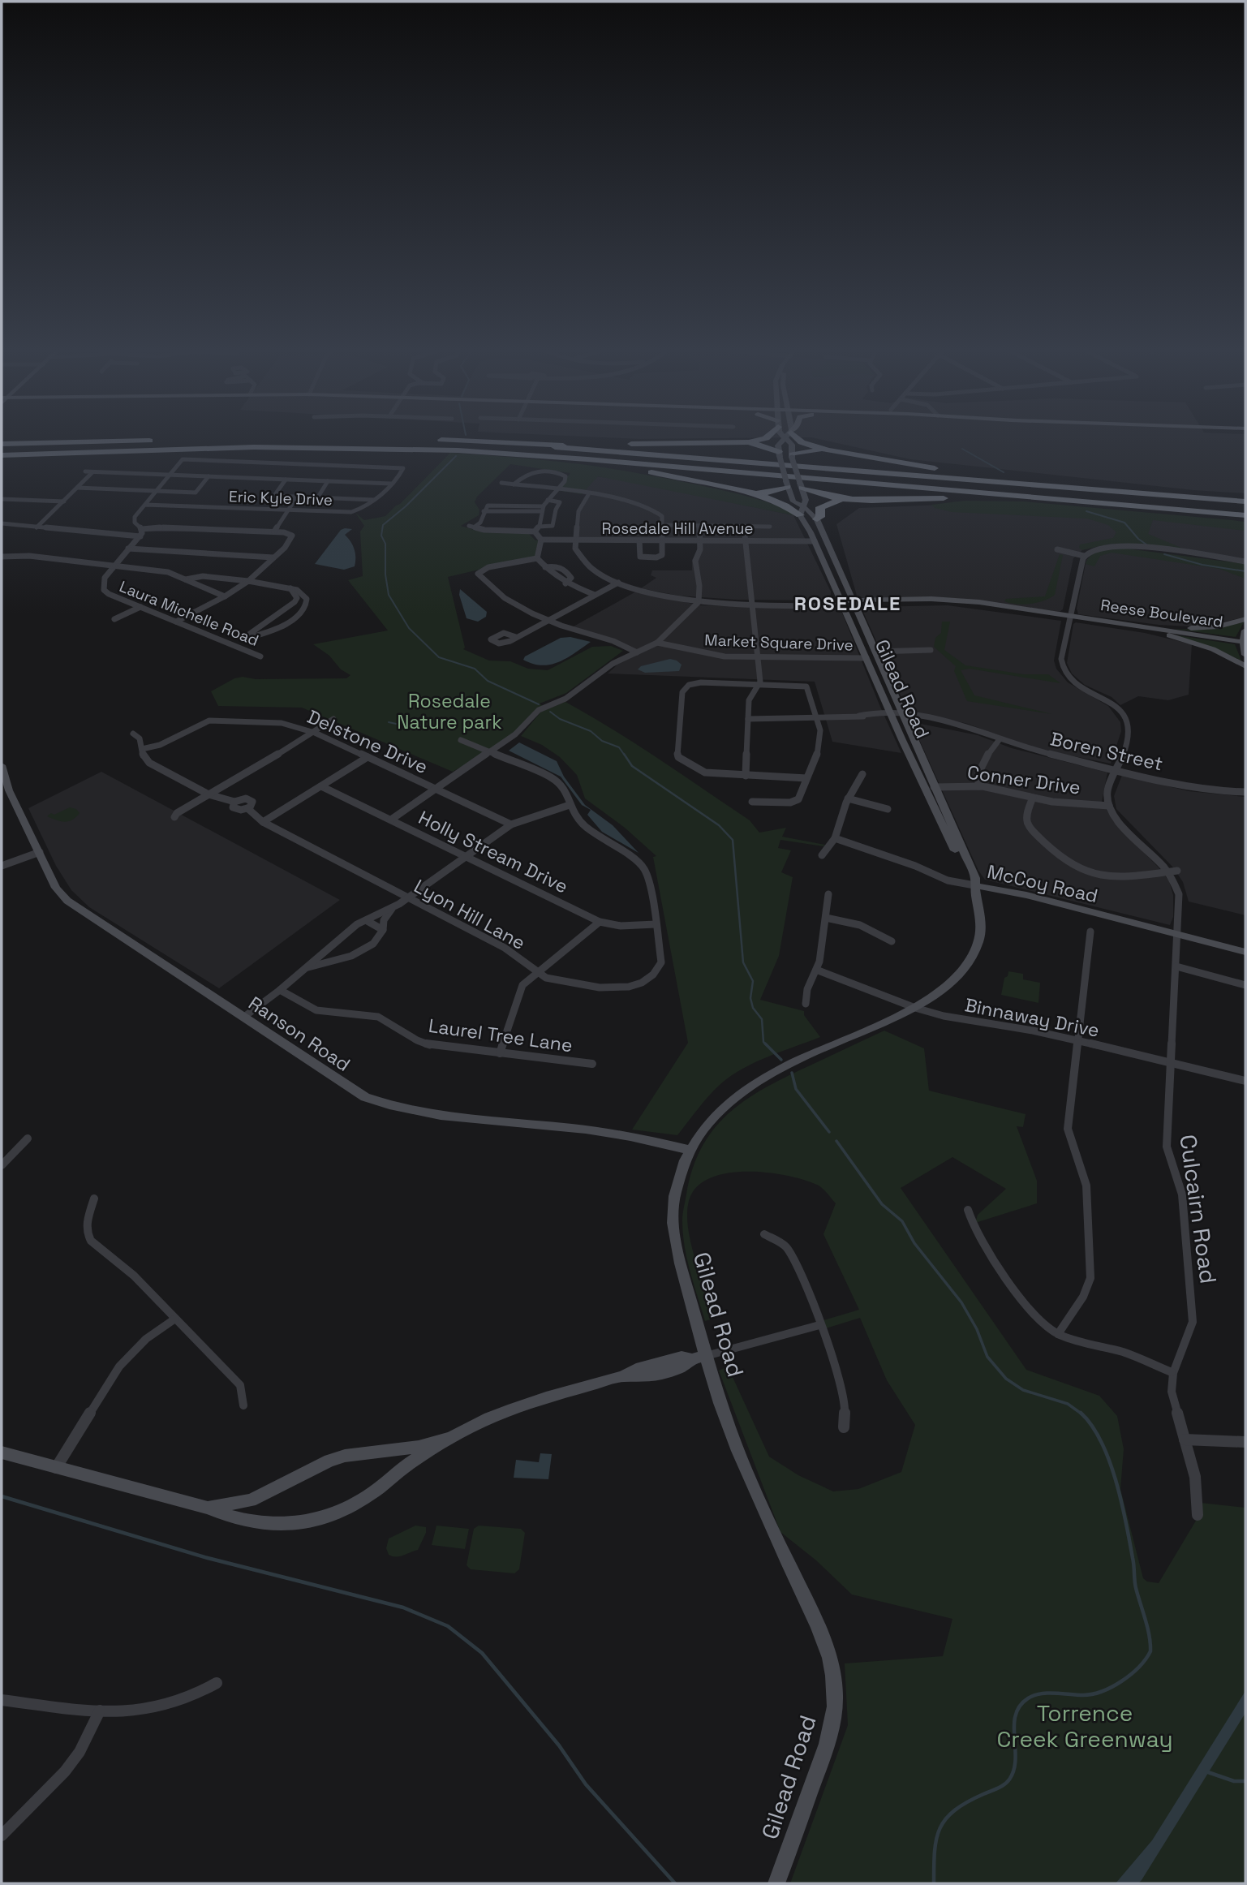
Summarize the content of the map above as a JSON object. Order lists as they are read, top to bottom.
{
  "streets": {
    "main road": [
      "Reese Boulevard",
      "Gilead Road",
      "McCoy Road",
      "Ranson Road"
    ],
    "street": [
      "Eric Kyle Drive",
      "Rosedale Hill Avenue",
      "Laura Michelle Road",
      "Market Square Drive",
      "Delstone Drive",
      "Boren Street",
      "Conner Drive",
      "Holly Stream Drive",
      "Lyon Hill Lane",
      "Binnaway Drive",
      "Laurel Tree Lane",
      "Culcairn Road"
    ]
  },
  "crossings": [
    ["Rosedale Hill Avenue", "Reese Boulevard"],
    ["Rosedale Hill Avenue", "Gilead Road"],
    ["Reese Boulevard", "Gilead Road"],
    ["Market Square Drive", "Gilead Road"],
    ["Gilead Road", "Boren Street"],
    ["Gilead Road", "Conner Drive"],
    ["Gilead Road", "McCoy Road"],
    ["Gilead Road", "Binnaway Drive"],
    ["Gilead Road", "Ranson Road"],
    ["Delstone Drive", "Lyon Hill Lane"],
    ["Holly Stream Drive", "Lyon Hill Lane"],
    ["McCoy Road", "Culcairn Road"],
    ["Binnaway Drive", "Culcairn Road"]
  ],
  "districts": ["ROSEDALE"],
  "parks": ["Rosedale Nature park", "Torrence Creek Greenway"]
}
